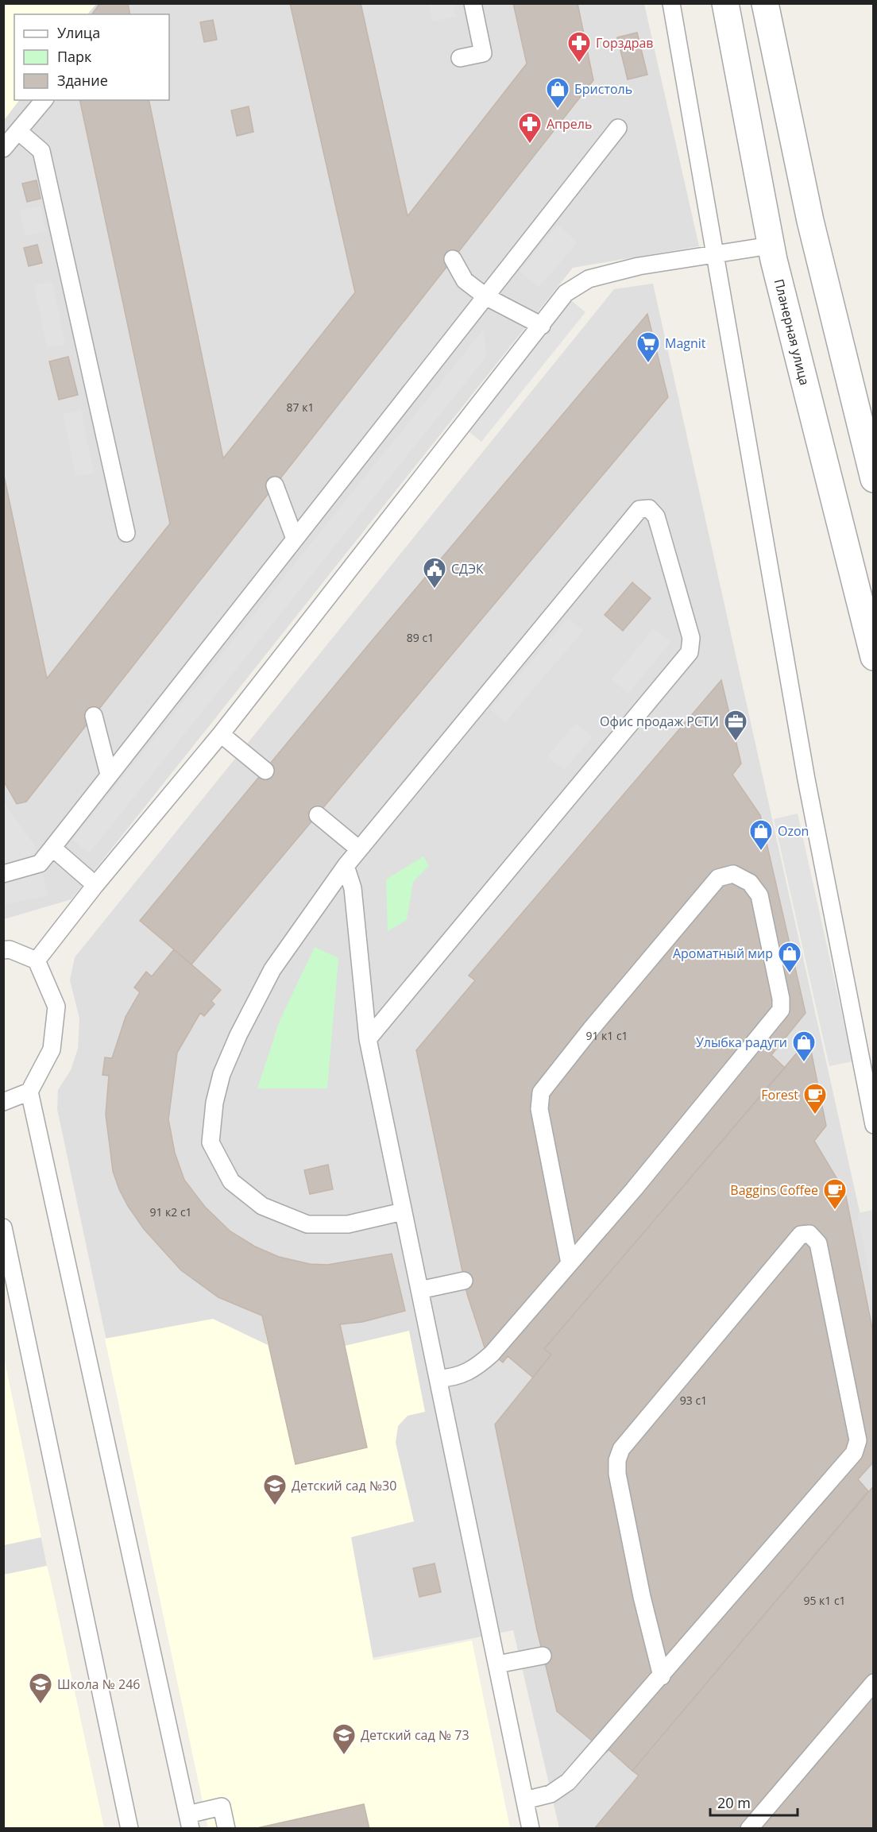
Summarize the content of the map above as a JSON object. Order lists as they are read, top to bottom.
{
  "streets": {
    "street": ["Планерная улица"]
  },
  "places": {
    "pharmacy": ["Горздрав", "Апрель"],
    "shop": [
      "Бристоль",
      "Ozon",
      "Ароматный мир",
      "Улыбка радуги"
    ],
    "supermarket": ["Magnit"],
    "public building": ["СДЭК"],
    "office": ["Офис продаж РСТИ"],
    "cafe": ["Forest", "Baggins Coffee"],
    "school or university": ["Детский сад №30", "Школа № 246", "Детский сад № 73"]
  },
  "house_numbers": [
    "87 к1",
    "89 с1",
    "91 к1 с1",
    "91 к2 с1",
    "93 с1",
    "95 к1 с1"
  ],
  "legend": ["Улица", "Парк", "Здание"],
  "scale_bar": "20 m"
}
